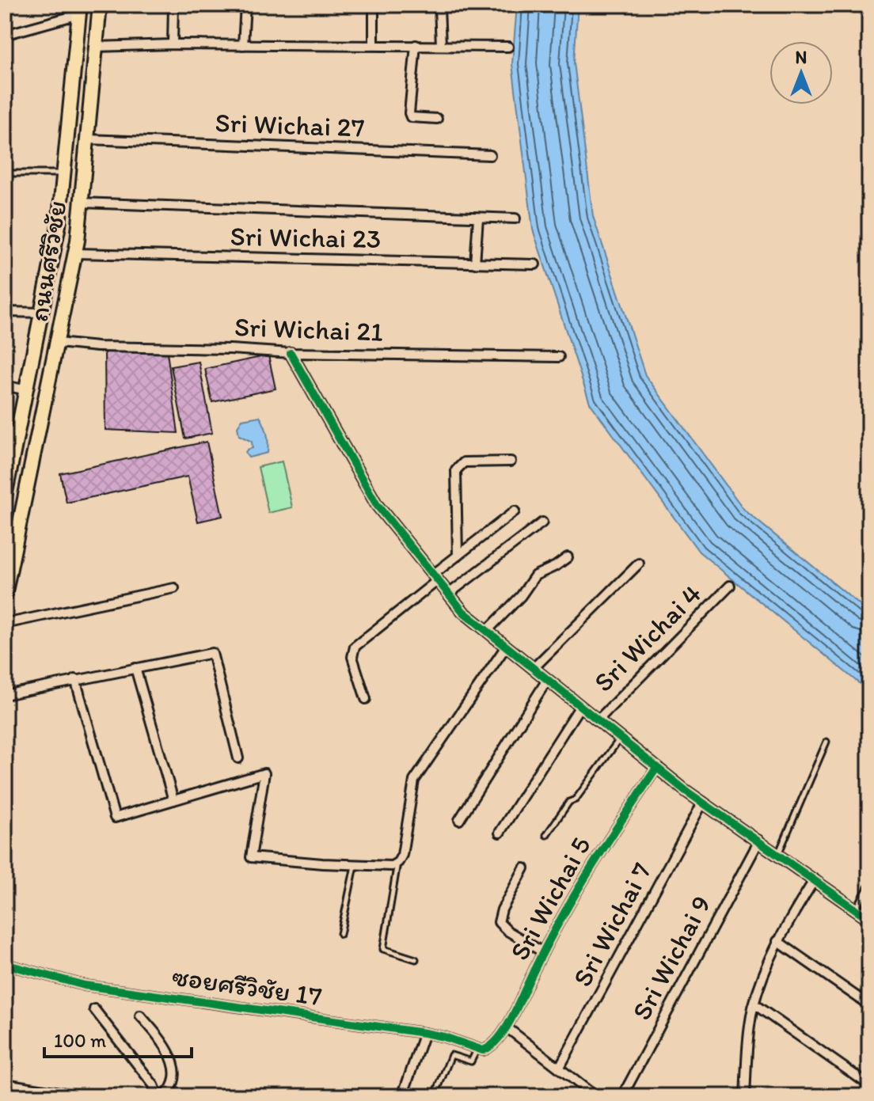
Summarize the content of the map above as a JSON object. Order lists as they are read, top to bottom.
{
  "streets": {
    "main road": ["ถนนศรีวิชัย"],
    "street": [
      "Sri Wichai 27",
      "Sri Wichai 23",
      "Sri Wichai 21",
      "Sri Wichai 4",
      "Sri Wichai 5",
      "Sri Wichai 7",
      "Sri Wichai 9",
      "ซอยศรีวิชัย 17"
    ]
  },
  "crossings": [
    ["Sri Wichai 27", "ถนนศรีวิชัย"],
    ["Sri Wichai 23", "ถนนศรีวิชัย"],
    ["ถนนศรีวิชัย", "Sri Wichai 21"],
    ["Sri Wichai 5", "ซอยศรีวิชัย 17"]
  ],
  "scale_bar": "100 m",
  "north": "top"
}
